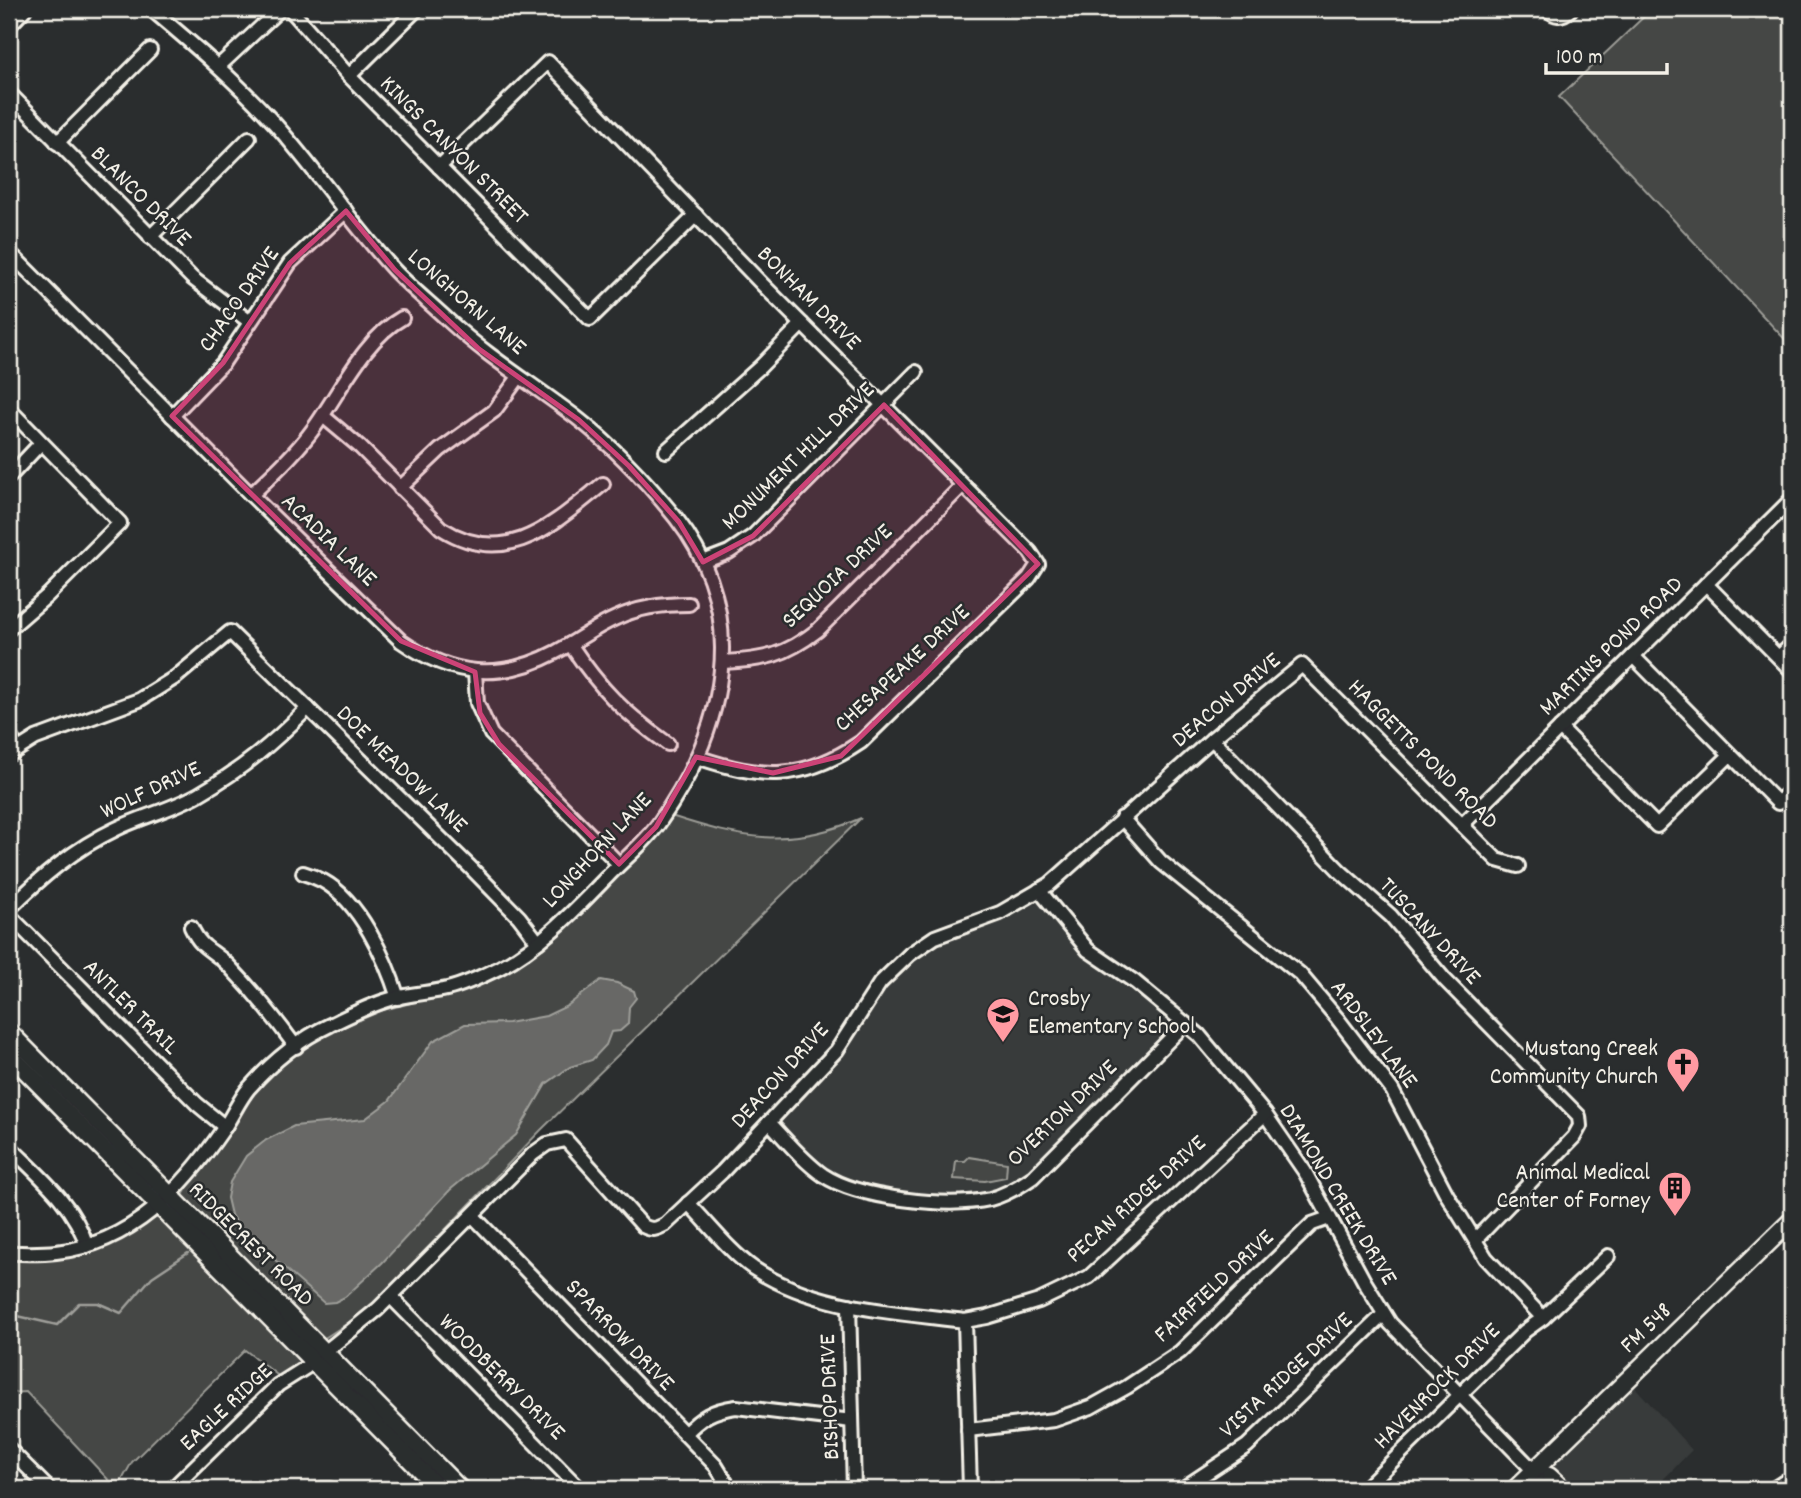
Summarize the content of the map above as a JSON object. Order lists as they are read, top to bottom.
{
  "streets": {
    "main road": ["RIDGECREST ROAD", "FM 548"],
    "street": [
      "KINGS CANYON STREET",
      "BLANCO DRIVE",
      "BONHAM DRIVE",
      "CHACO DRIVE",
      "LONGHORN LANE",
      "MONUMENT HILL DRIVE",
      "ACADIA LANE",
      "SEQUOIA DRIVE",
      "MARTINS POND ROAD",
      "CHESAPEAKE DRIVE",
      "DEACON DRIVE",
      "HAGGETTS POND ROAD",
      "DOE MEADOW LANE",
      "WOLF DRIVE",
      "TUSCANY DRIVE",
      "ANTLER TRAIL",
      "ARDSLEY LANE",
      "OVERTON DRIVE",
      "DIAMOND CREEK DRIVE",
      "PECAN RIDGE DRIVE",
      "FAIRFIELD DRIVE",
      "SPARROW DRIVE",
      "VISTA RIDGE DRIVE",
      "WOODBERRY DRIVE",
      "HAVENROCK DRIVE",
      "BISHOP DRIVE",
      "EAGLE RIDGE"
    ]
  },
  "crossings": [
    ["KINGS CANYON STREET", "BONHAM DRIVE"],
    ["BLANCO DRIVE", "CHACO DRIVE"],
    ["BONHAM DRIVE", "MONUMENT HILL DRIVE"],
    ["BONHAM DRIVE", "SEQUOIA DRIVE"],
    ["BONHAM DRIVE", "CHESAPEAKE DRIVE"],
    ["CHACO DRIVE", "LONGHORN LANE"],
    ["CHACO DRIVE", "ACADIA LANE"],
    ["LONGHORN LANE", "MONUMENT HILL DRIVE"],
    ["LONGHORN LANE", "SEQUOIA DRIVE"],
    ["LONGHORN LANE", "CHESAPEAKE DRIVE"],
    ["LONGHORN LANE", "DOE MEADOW LANE"],
    ["LONGHORN LANE", "ANTLER TRAIL"],
    ["LONGHORN LANE", "RIDGECREST ROAD"],
    ["MARTINS POND ROAD", "HAGGETTS POND ROAD"],
    ["DEACON DRIVE", "HAGGETTS POND ROAD"],
    ["DEACON DRIVE", "TUSCANY DRIVE"],
    ["DEACON DRIVE", "ARDSLEY LANE"],
    ["DEACON DRIVE", "OVERTON DRIVE"],
    ["DEACON DRIVE", "DIAMOND CREEK DRIVE"],
    ["DEACON DRIVE", "PECAN RIDGE DRIVE"],
    ["DEACON DRIVE", "RIDGECREST ROAD"],
    ["DEACON DRIVE", "SPARROW DRIVE"],
    ["DEACON DRIVE", "WOODBERRY DRIVE"],
    ["DEACON DRIVE", "EAGLE RIDGE"],
    ["DOE MEADOW LANE", "WOLF DRIVE"],
    ["TUSCANY DRIVE", "ARDSLEY LANE"],
    ["ARDSLEY LANE", "HAVENROCK DRIVE"],
    ["OVERTON DRIVE", "DIAMOND CREEK DRIVE"],
    ["DIAMOND CREEK DRIVE", "PECAN RIDGE DRIVE"],
    ["DIAMOND CREEK DRIVE", "FAIRFIELD DRIVE"],
    ["DIAMOND CREEK DRIVE", "FM 548"],
    ["DIAMOND CREEK DRIVE", "VISTA RIDGE DRIVE"],
    ["DIAMOND CREEK DRIVE", "HAVENROCK DRIVE"],
    ["PECAN RIDGE DRIVE", "BISHOP DRIVE"],
    ["RIDGECREST ROAD", "EAGLE RIDGE"]
  ],
  "places": {
    "school or university": ["Crosby Elementary School"],
    "church": ["Mustang Creek Community Church"],
    "building": ["Animal Medical Center of Forney"]
  },
  "scale_bar": "100 m"
}
